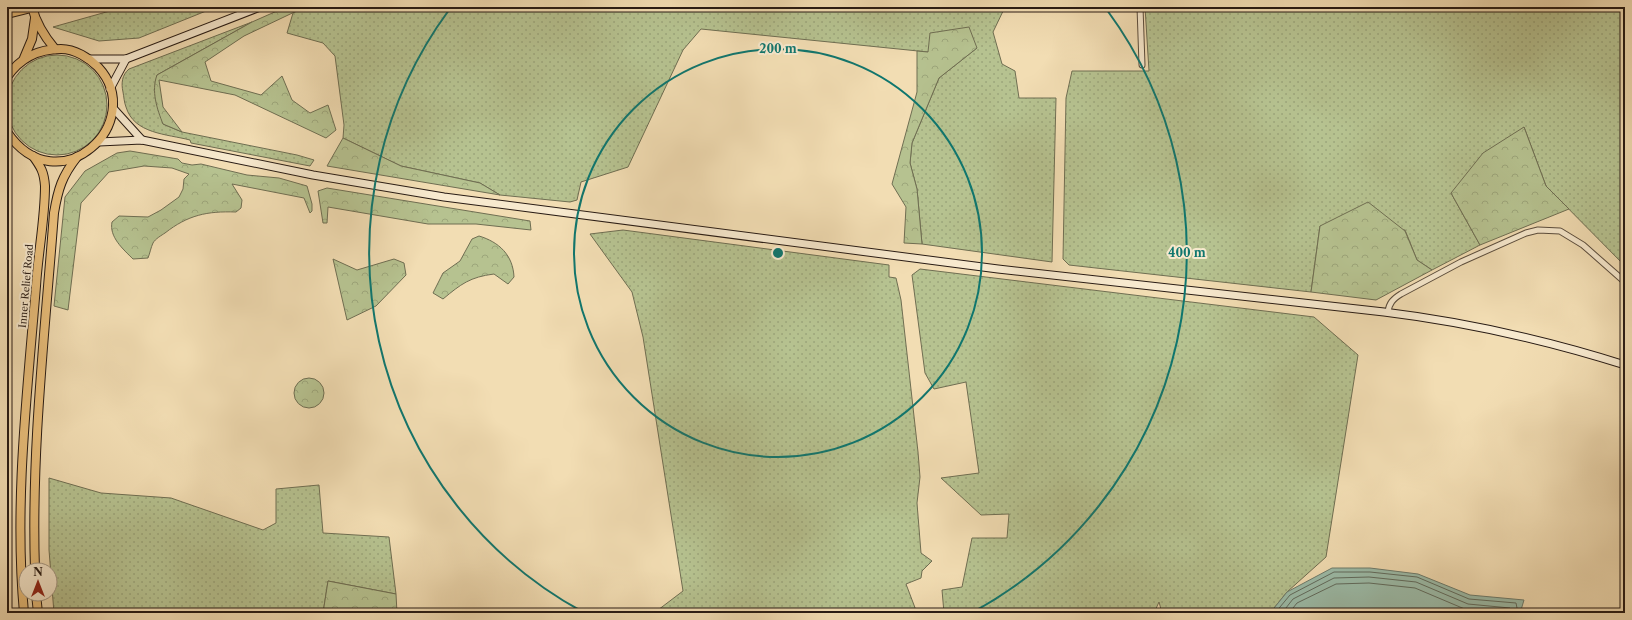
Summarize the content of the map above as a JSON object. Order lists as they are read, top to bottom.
{
  "streets": {
    "main road": ["Inner Relief Road"]
  },
  "north": "top",
  "rings": ["200 m", "400 m"]
}
